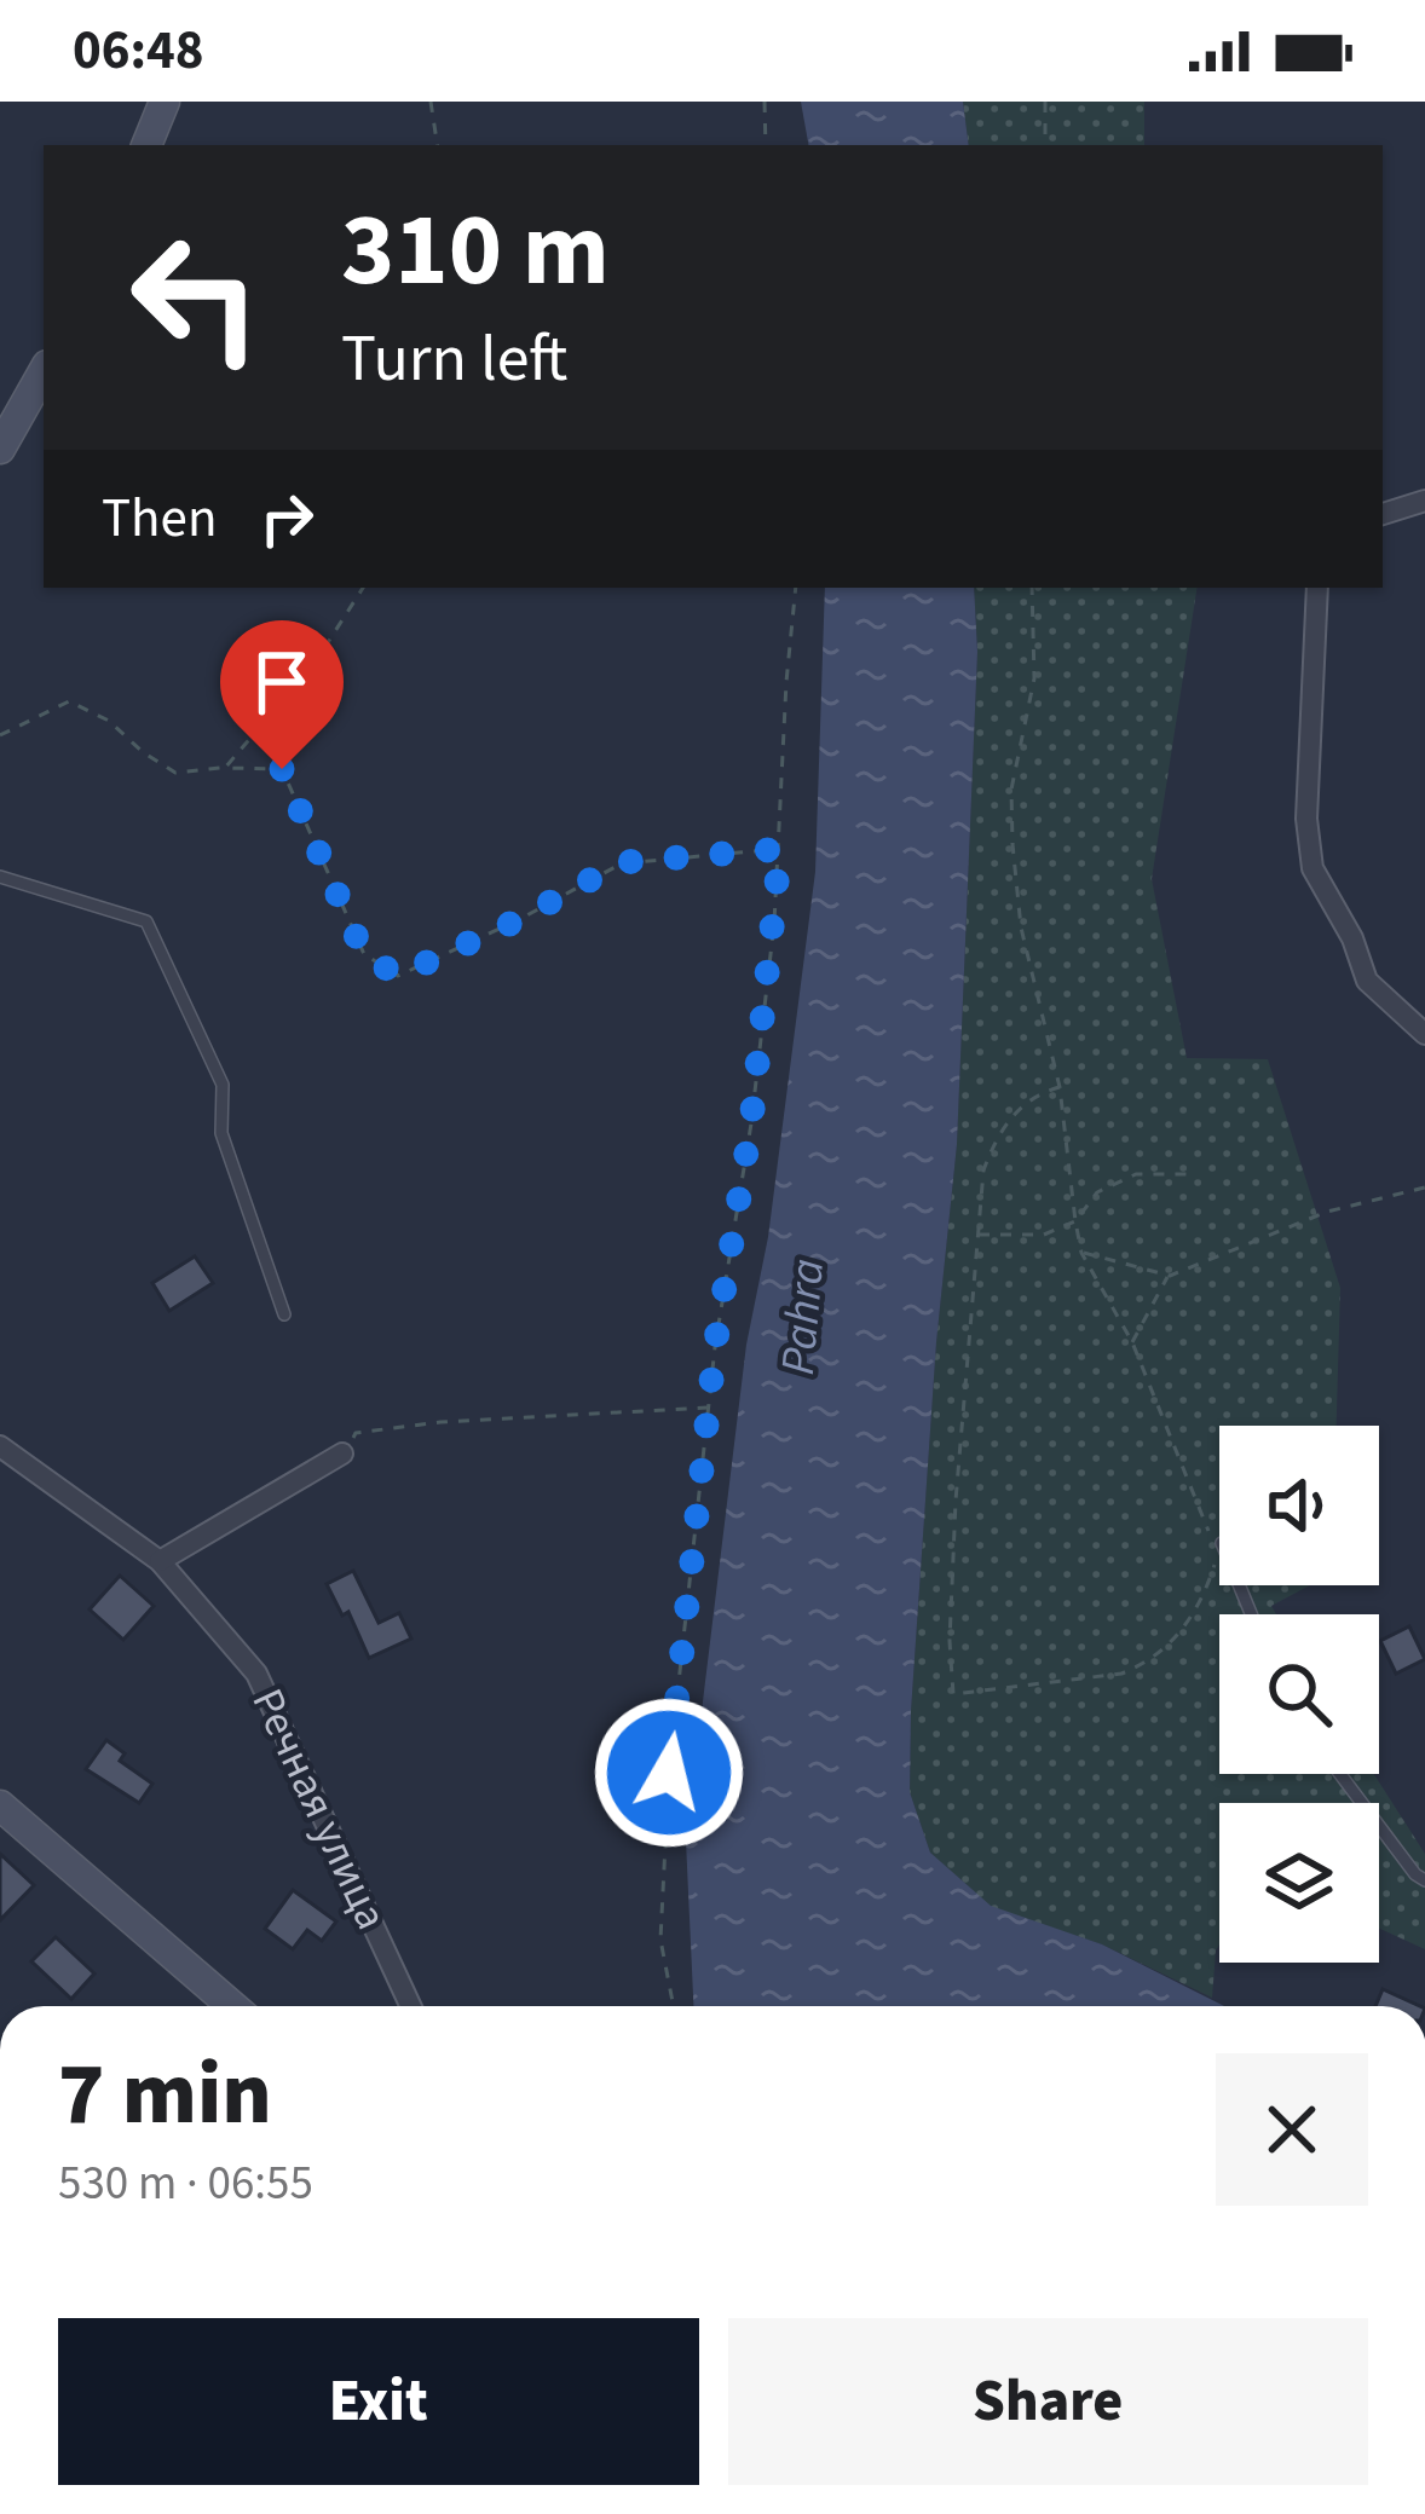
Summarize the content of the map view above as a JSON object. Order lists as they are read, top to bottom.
{
  "streets": {
    "street": ["Речная улица"]
  },
  "water": ["Pahra"],
  "page": {
    "status": "06:48",
    "turn": ["310 m", "Turn left"],
    "then": "Then",
    "heading": ["7 min", "530 m · 06:55"],
    "buttons": ["Exit", "Share"]
  }
}
